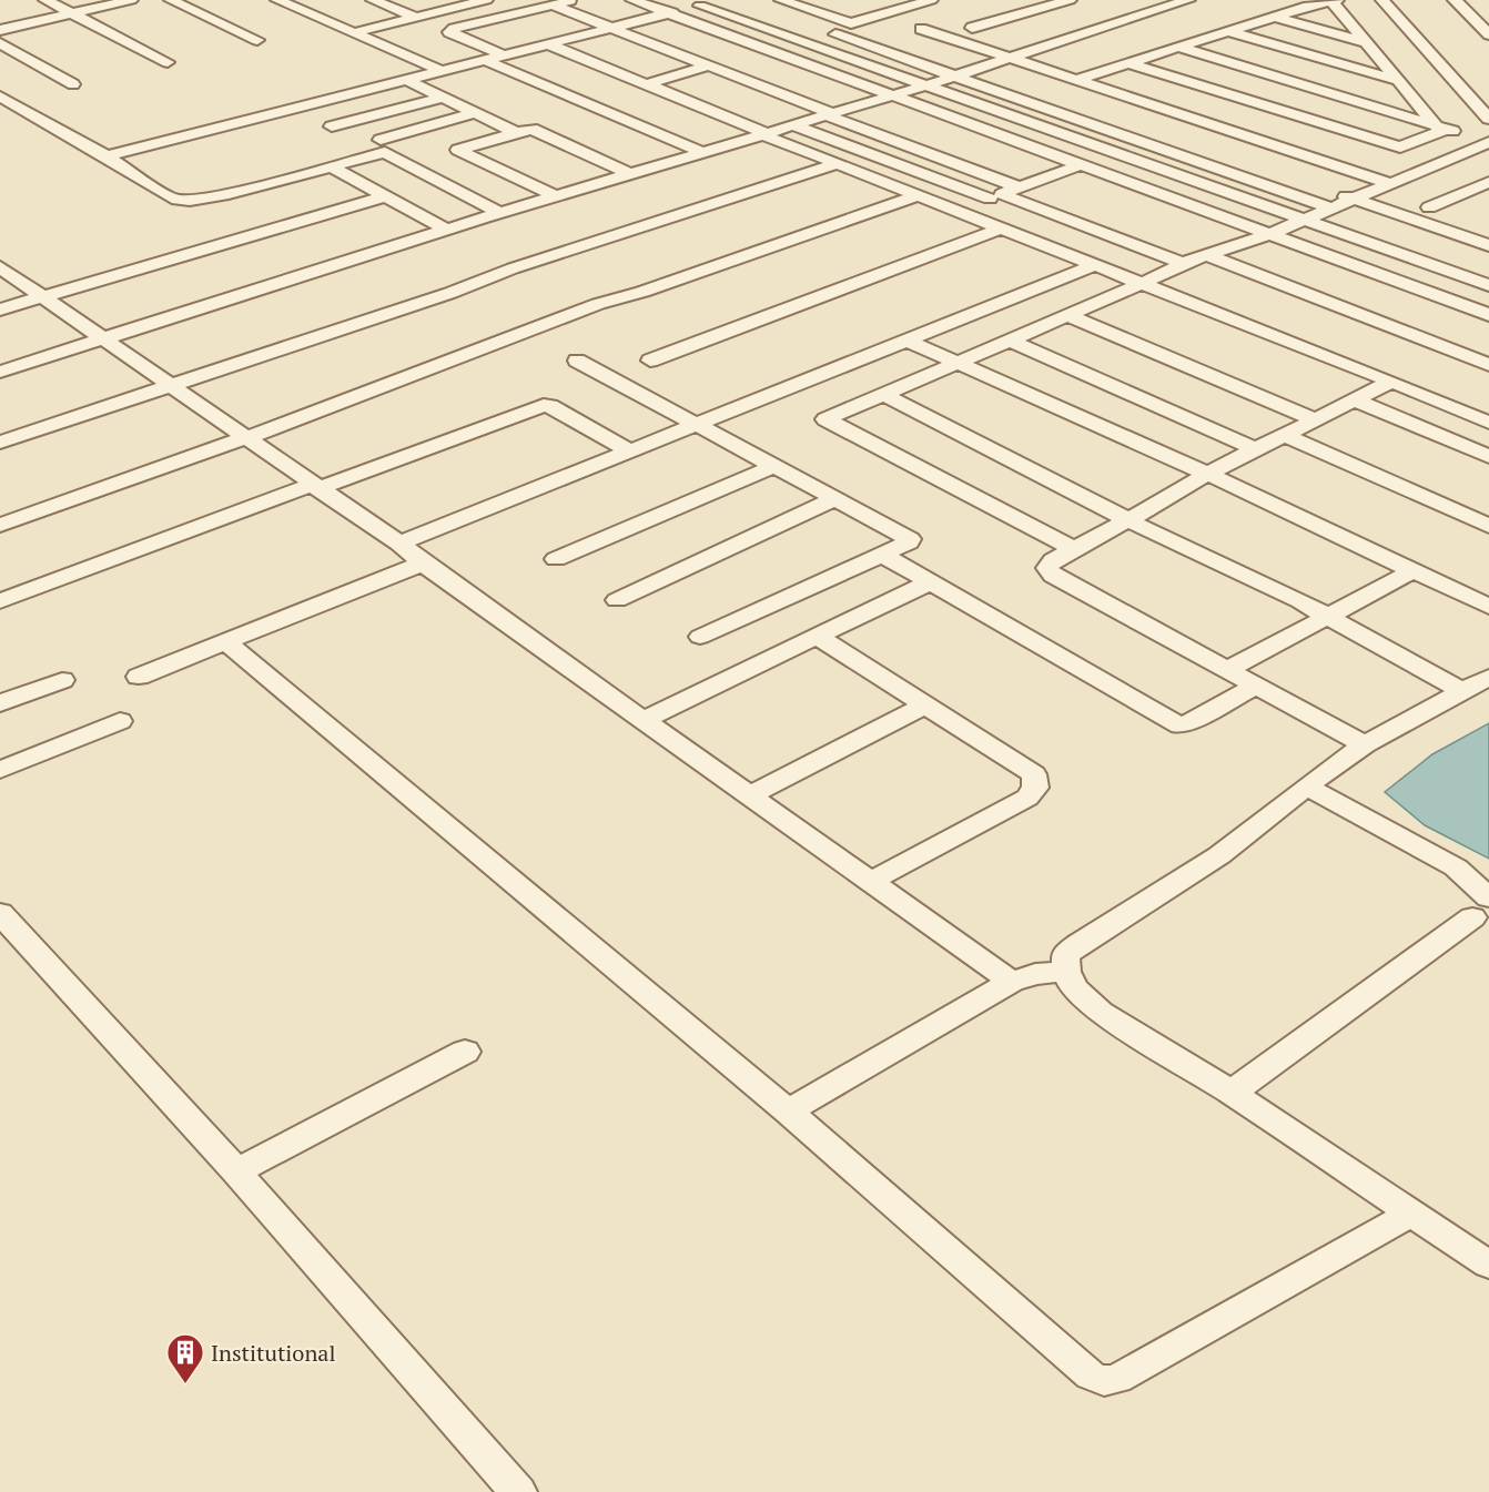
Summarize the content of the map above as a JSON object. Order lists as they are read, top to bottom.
{
  "places": {
    "building": ["Institutional"]
  }
}
